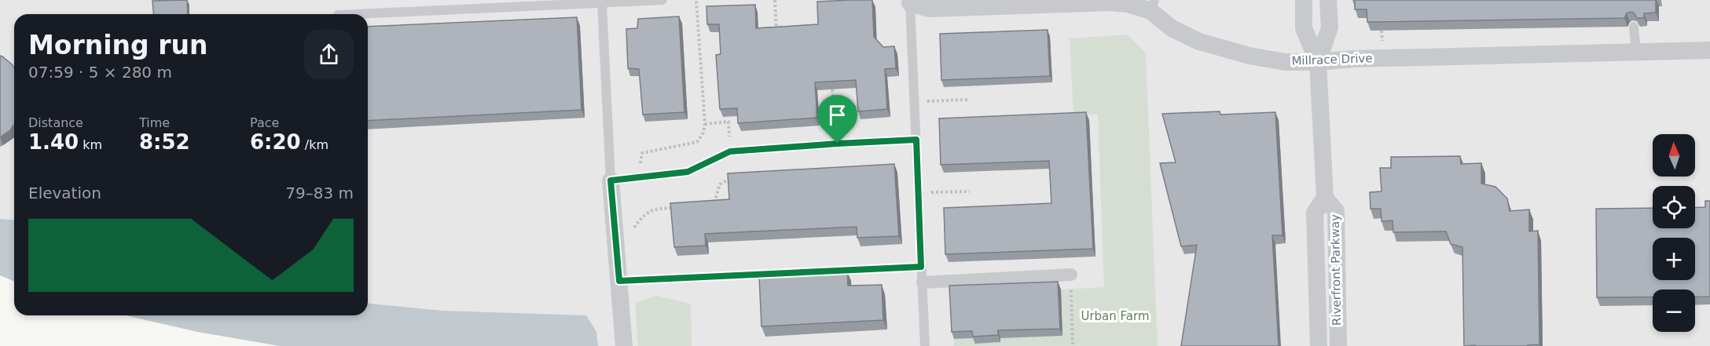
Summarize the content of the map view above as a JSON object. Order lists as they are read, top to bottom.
{
  "streets": {
    "street": ["Millrace Drive", "Riverfront Parkway"]
  },
  "crossings": [
    ["Millrace Drive", "Riverfront Parkway"]
  ],
  "parks": ["Urban Farm"],
  "north": "top",
  "page": {
    "heading": ["Morning run", "07:59 · 5 × 280 m"],
    "stats": [
      ["Distance", "1.40 km"],
      ["Time", "8:52"],
      ["Pace", "6:20 /km"]
    ],
    "map_buttons": ["+", "−"],
    "chart": ["Elevation", "79–83 m"]
  }
}
